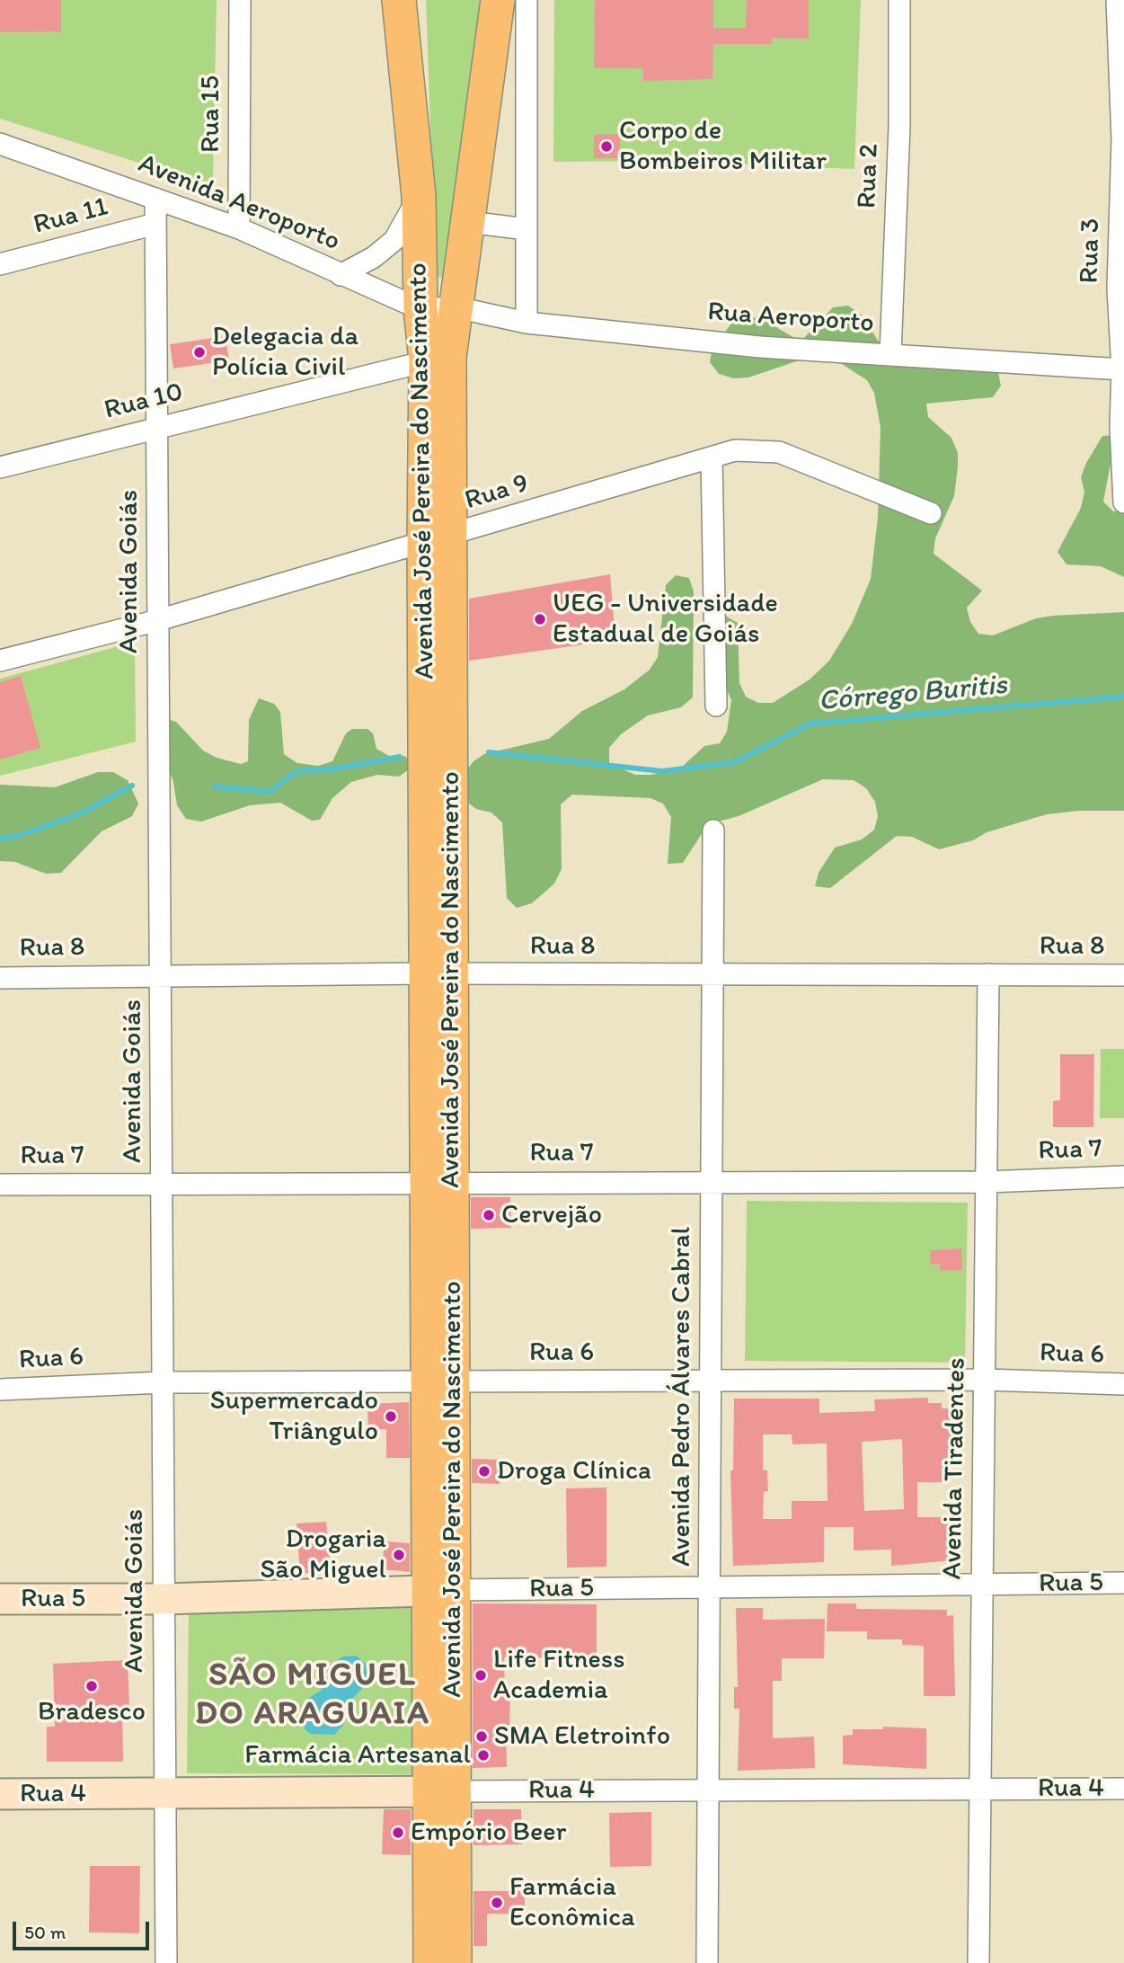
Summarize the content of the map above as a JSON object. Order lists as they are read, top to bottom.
{
  "streets": {
    "main road": ["Avenida José Pereira do Nascimento"],
    "street": [
      "Rua 15",
      "Rua 2",
      "Avenida Aeroporto",
      "Rua 11",
      "Rua 3",
      "Rua Aeroporto",
      "Rua 10",
      "Rua 9",
      "Avenida Goiás",
      "Rua 8",
      "Rua 7",
      "Rua 6",
      "Avenida Pedro Álvares Cabral",
      "Avenida Tiradentes",
      "Rua 5",
      "Rua 4"
    ]
  },
  "crossings": [
    ["Rua 15", "Avenida Aeroporto"],
    ["Rua 2", "Rua Aeroporto"],
    ["Avenida Aeroporto", "Rua Aeroporto"],
    ["Avenida Aeroporto", "Avenida José Pereira do Nascimento"],
    ["Avenida Aeroporto", "Avenida Goiás"],
    ["Rua 11", "Avenida Goiás"],
    ["Rua 3", "Rua Aeroporto"],
    ["Rua Aeroporto", "Avenida José Pereira do Nascimento"],
    ["Rua 10", "Avenida José Pereira do Nascimento"],
    ["Rua 10", "Avenida Goiás"],
    ["Avenida José Pereira do Nascimento", "Rua 9"],
    ["Avenida José Pereira do Nascimento", "Rua 8"],
    ["Avenida José Pereira do Nascimento", "Rua 7"],
    ["Avenida José Pereira do Nascimento", "Rua 6"],
    ["Avenida José Pereira do Nascimento", "Rua 5"],
    ["Avenida José Pereira do Nascimento", "Rua 4"],
    ["Rua 9", "Avenida Goiás"],
    ["Avenida Goiás", "Rua 8"],
    ["Avenida Goiás", "Rua 7"],
    ["Avenida Goiás", "Rua 6"],
    ["Avenida Goiás", "Rua 5"],
    ["Avenida Goiás", "Rua 4"],
    ["Rua 8", "Avenida Pedro Álvares Cabral"],
    ["Rua 8", "Avenida Tiradentes"],
    ["Rua 7", "Avenida Pedro Álvares Cabral"],
    ["Rua 7", "Avenida Tiradentes"],
    ["Rua 6", "Avenida Pedro Álvares Cabral"],
    ["Rua 6", "Avenida Tiradentes"],
    ["Avenida Pedro Álvares Cabral", "Rua 5"],
    ["Avenida Pedro Álvares Cabral", "Rua 4"],
    ["Avenida Tiradentes", "Rua 5"],
    ["Avenida Tiradentes", "Rua 4"]
  ],
  "districts": ["SÃO MIGUEL DO ARAGUAIA"],
  "water": ["Córrego Buritis"],
  "places": [
    "Corpo de Bombeiros Militar",
    "Delegacia da Polícia Civil",
    "UEG - Universidade Estadual de Goiás",
    "Cervejão",
    "Supermercado Triângulo",
    "Droga Clínica",
    "Drogaria São Miguel",
    "Life Fitness Academia",
    "Bradesco",
    "SMA Eletroinfo",
    "Farmácia Artesanal",
    "Empório Beer",
    "Farmácia Econômica"
  ],
  "scale_bar": "50 m"
}
